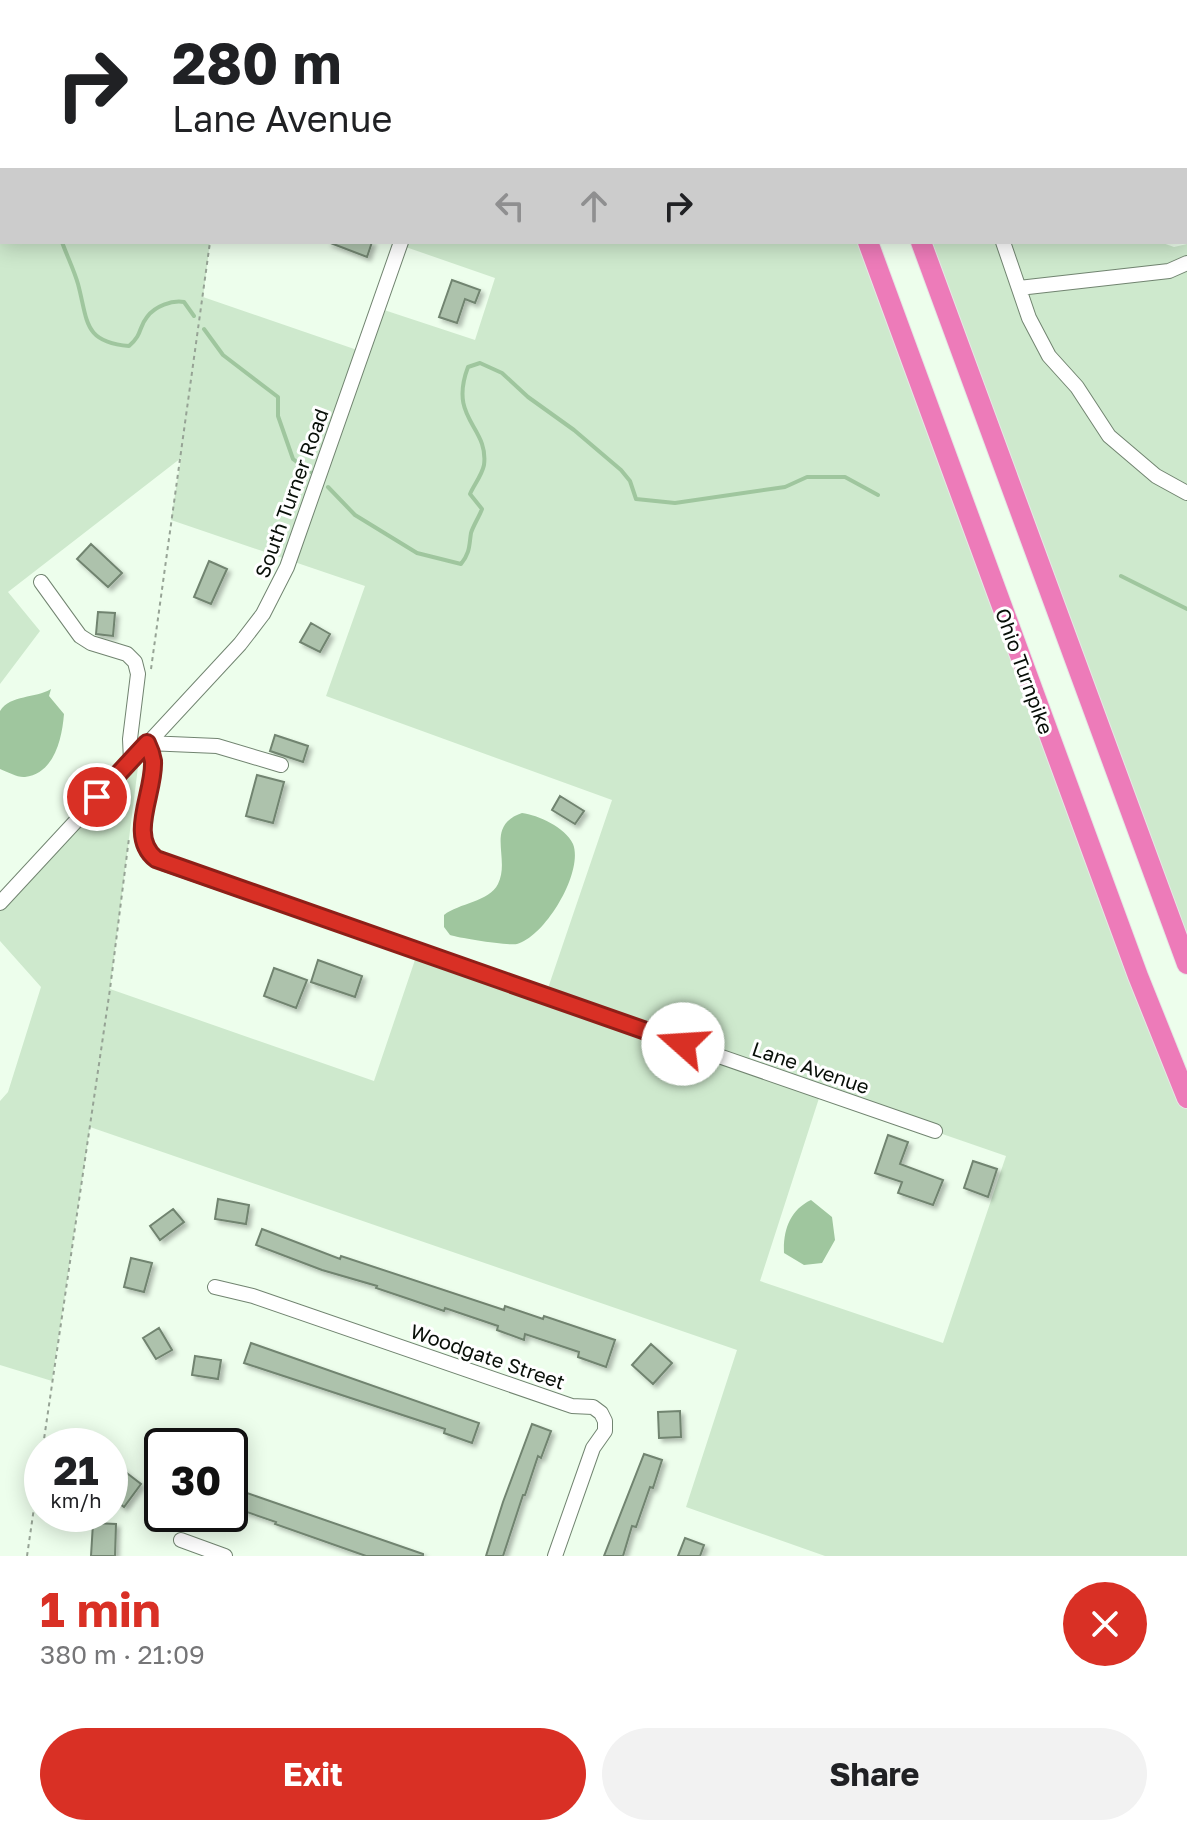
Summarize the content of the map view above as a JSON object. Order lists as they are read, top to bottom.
{
  "streets": {
    "highway": ["Ohio Turnpike"],
    "street": ["South Turner Road", "Lane Avenue", "Woodgate Street"]
  },
  "crossings": [
    ["South Turner Road", "Lane Avenue"]
  ],
  "page": {
    "turn": ["280 m", "Lane Avenue"],
    "speed": "21 km/h",
    "limit": "30",
    "heading": ["1 min", "380 m · 21:09"],
    "buttons": ["Exit", "Share"]
  }
}
